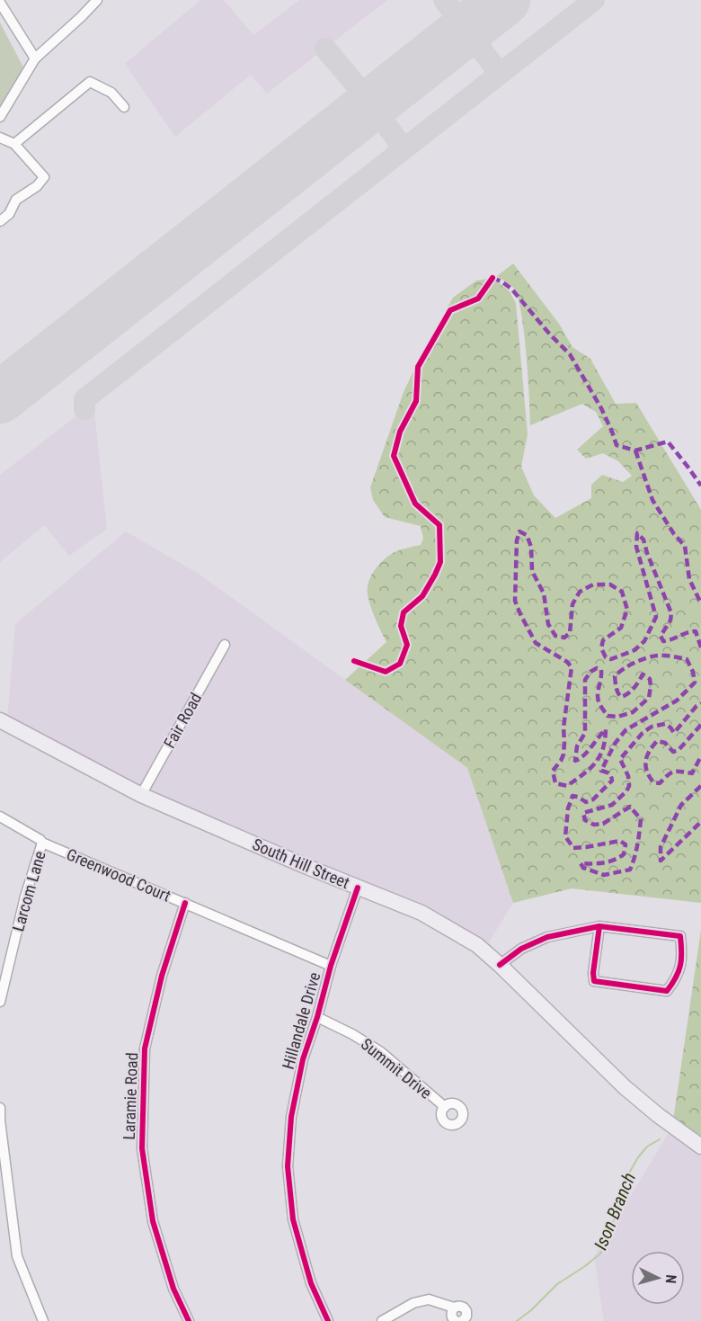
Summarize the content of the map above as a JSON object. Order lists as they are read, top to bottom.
{
  "streets": {
    "main road": ["South Hill Street"],
    "street": [
      "Fair Road",
      "Greenwood Court",
      "Larcom Lane",
      "Hillandale Drive",
      "Summit Drive",
      "Laramie Road"
    ]
  },
  "crossings": [
    ["Fair Road", "South Hill Street"],
    ["South Hill Street", "Hillandale Drive"],
    ["Greenwood Court", "Larcom Lane"],
    ["Greenwood Court", "Hillandale Drive"],
    ["Greenwood Court", "Laramie Road"],
    ["Hillandale Drive", "Summit Drive"]
  ],
  "water": ["Ison Branch"],
  "north": "right"
}
